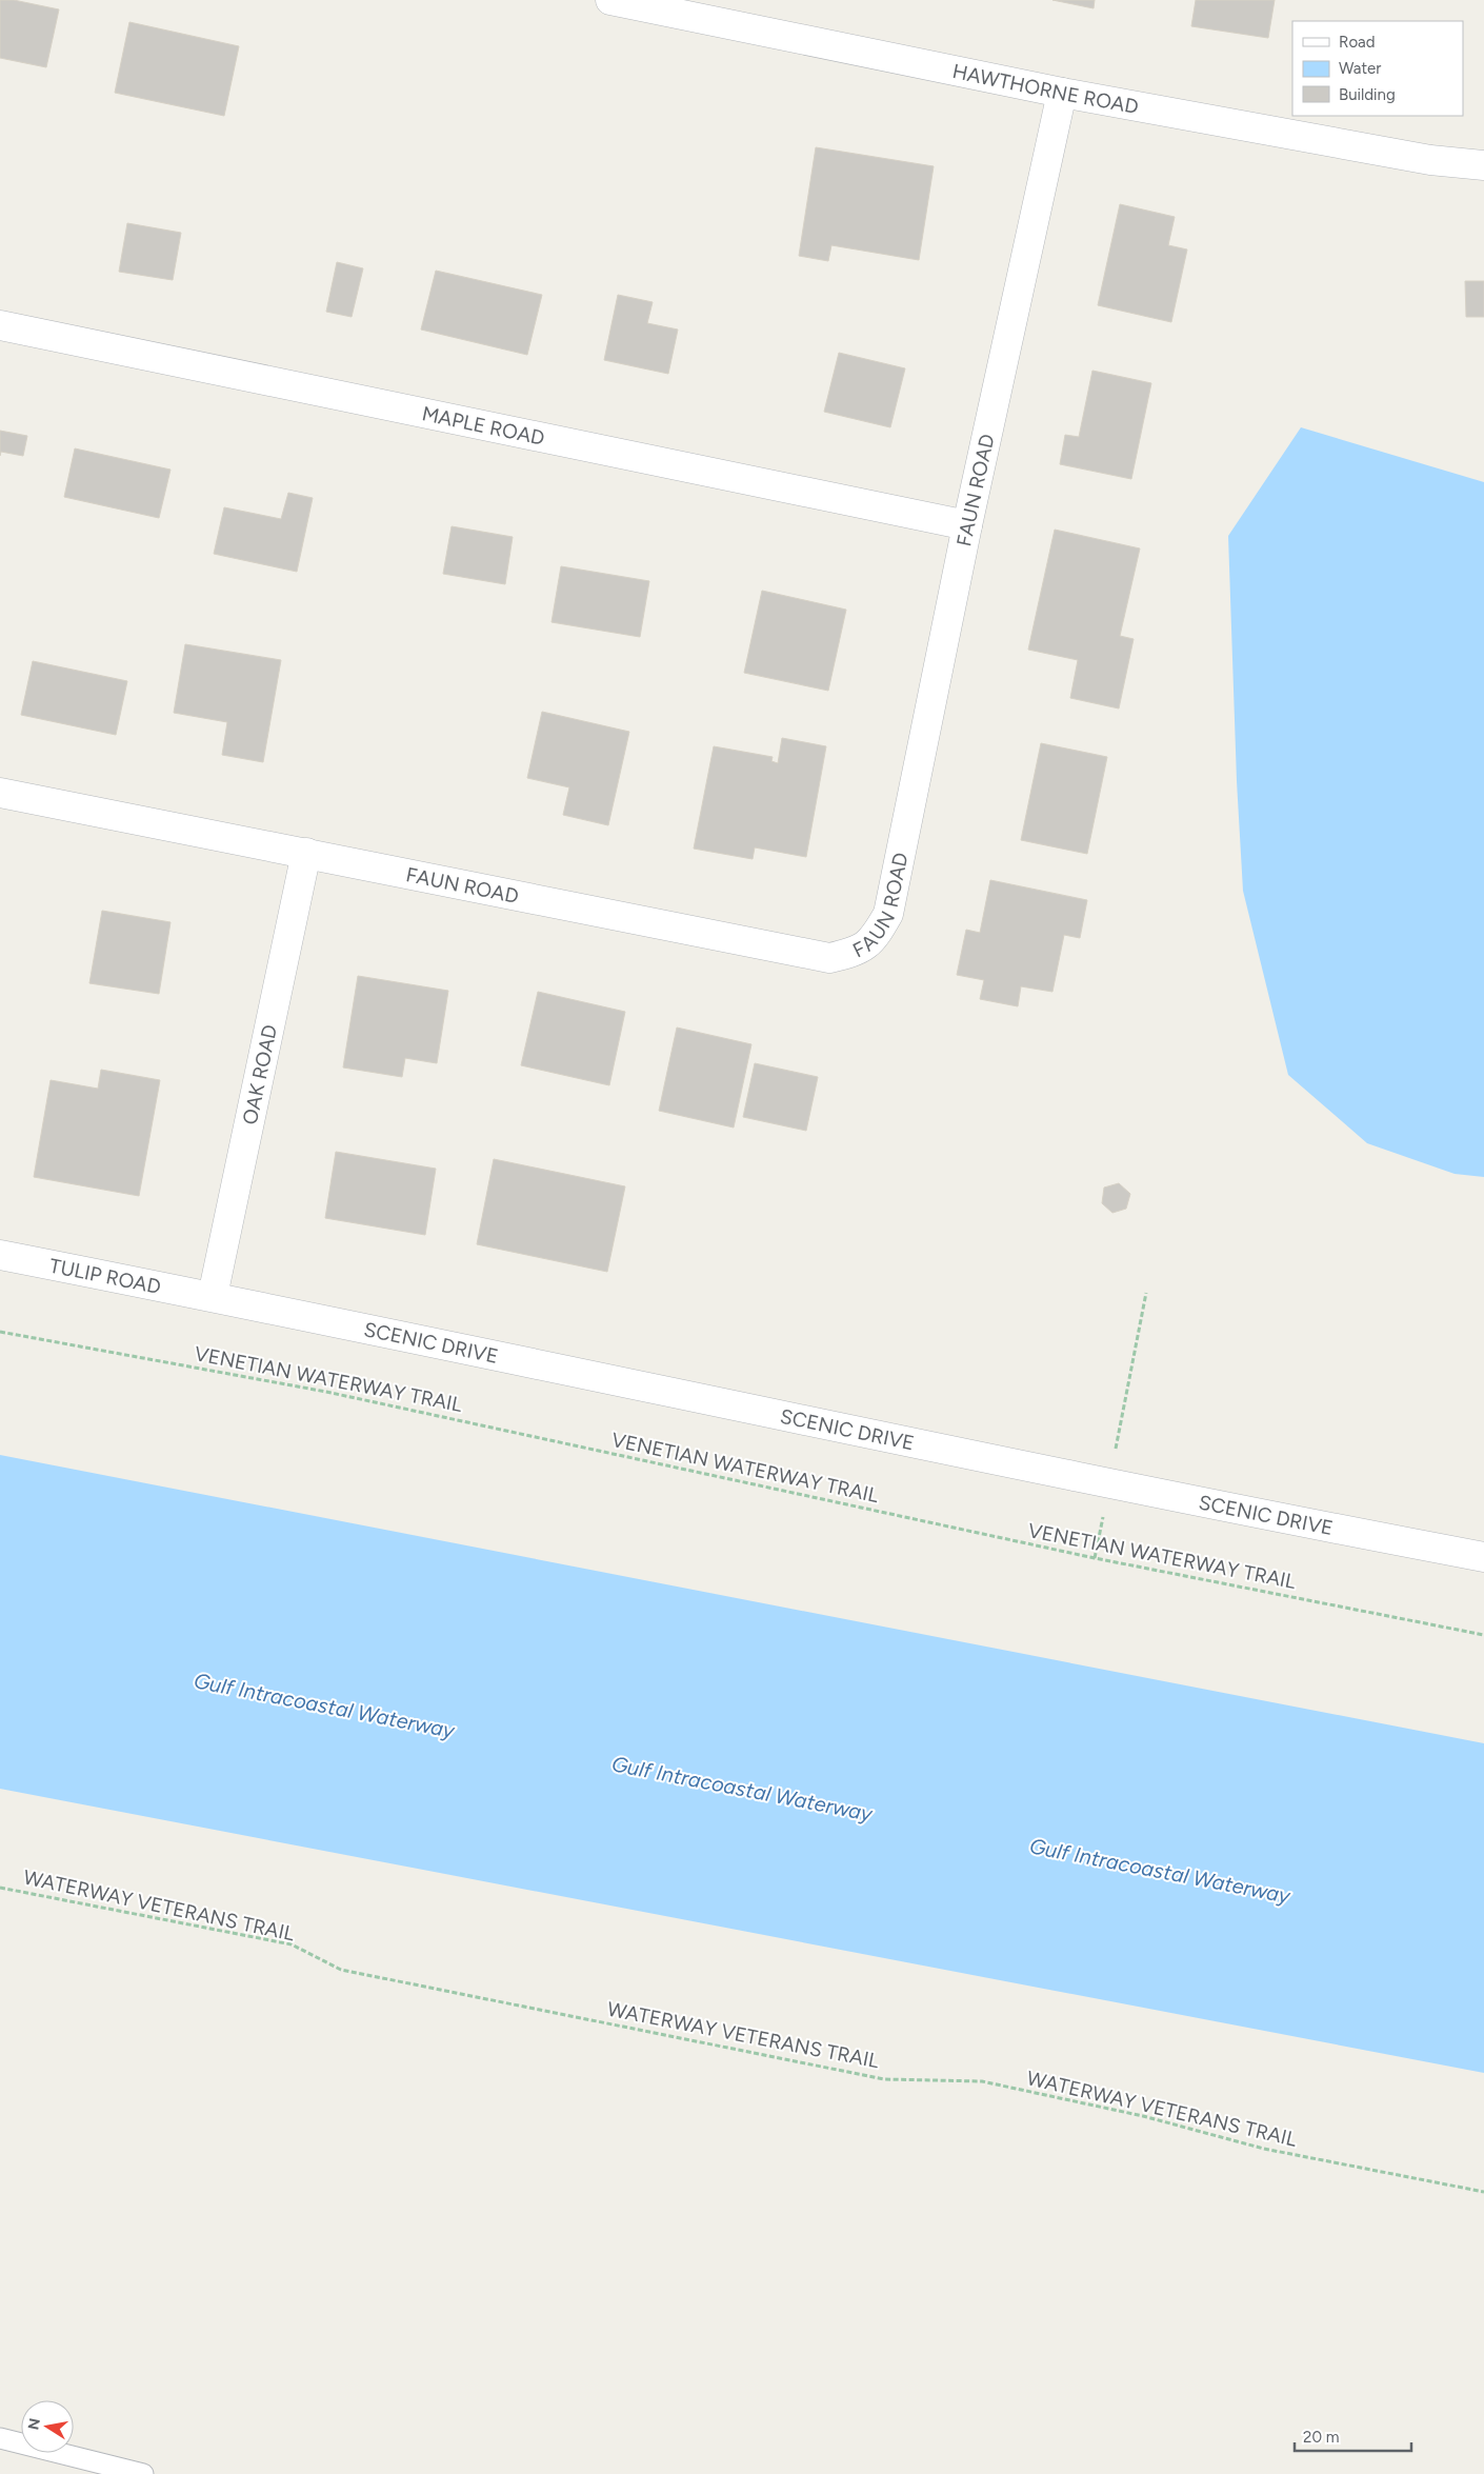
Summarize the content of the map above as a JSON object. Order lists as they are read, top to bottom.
{
  "streets": {
    "street": [
      "HAWTHORNE ROAD",
      "MAPLE ROAD",
      "FAUN ROAD",
      "OAK ROAD",
      "TULIP ROAD",
      "SCENIC DRIVE"
    ],
    "path": ["VENETIAN WATERWAY TRAIL", "WATERWAY VETERANS TRAIL"]
  },
  "crossings": [
    ["HAWTHORNE ROAD", "FAUN ROAD"],
    ["MAPLE ROAD", "FAUN ROAD"],
    ["FAUN ROAD", "OAK ROAD"],
    ["OAK ROAD", "TULIP ROAD"],
    ["OAK ROAD", "SCENIC DRIVE"],
    ["TULIP ROAD", "SCENIC DRIVE"]
  ],
  "water": ["Gulf Intracoastal Waterway"],
  "legend": ["Road", "Water", "Building"],
  "scale_bar": "20 m",
  "north": "left"
}
